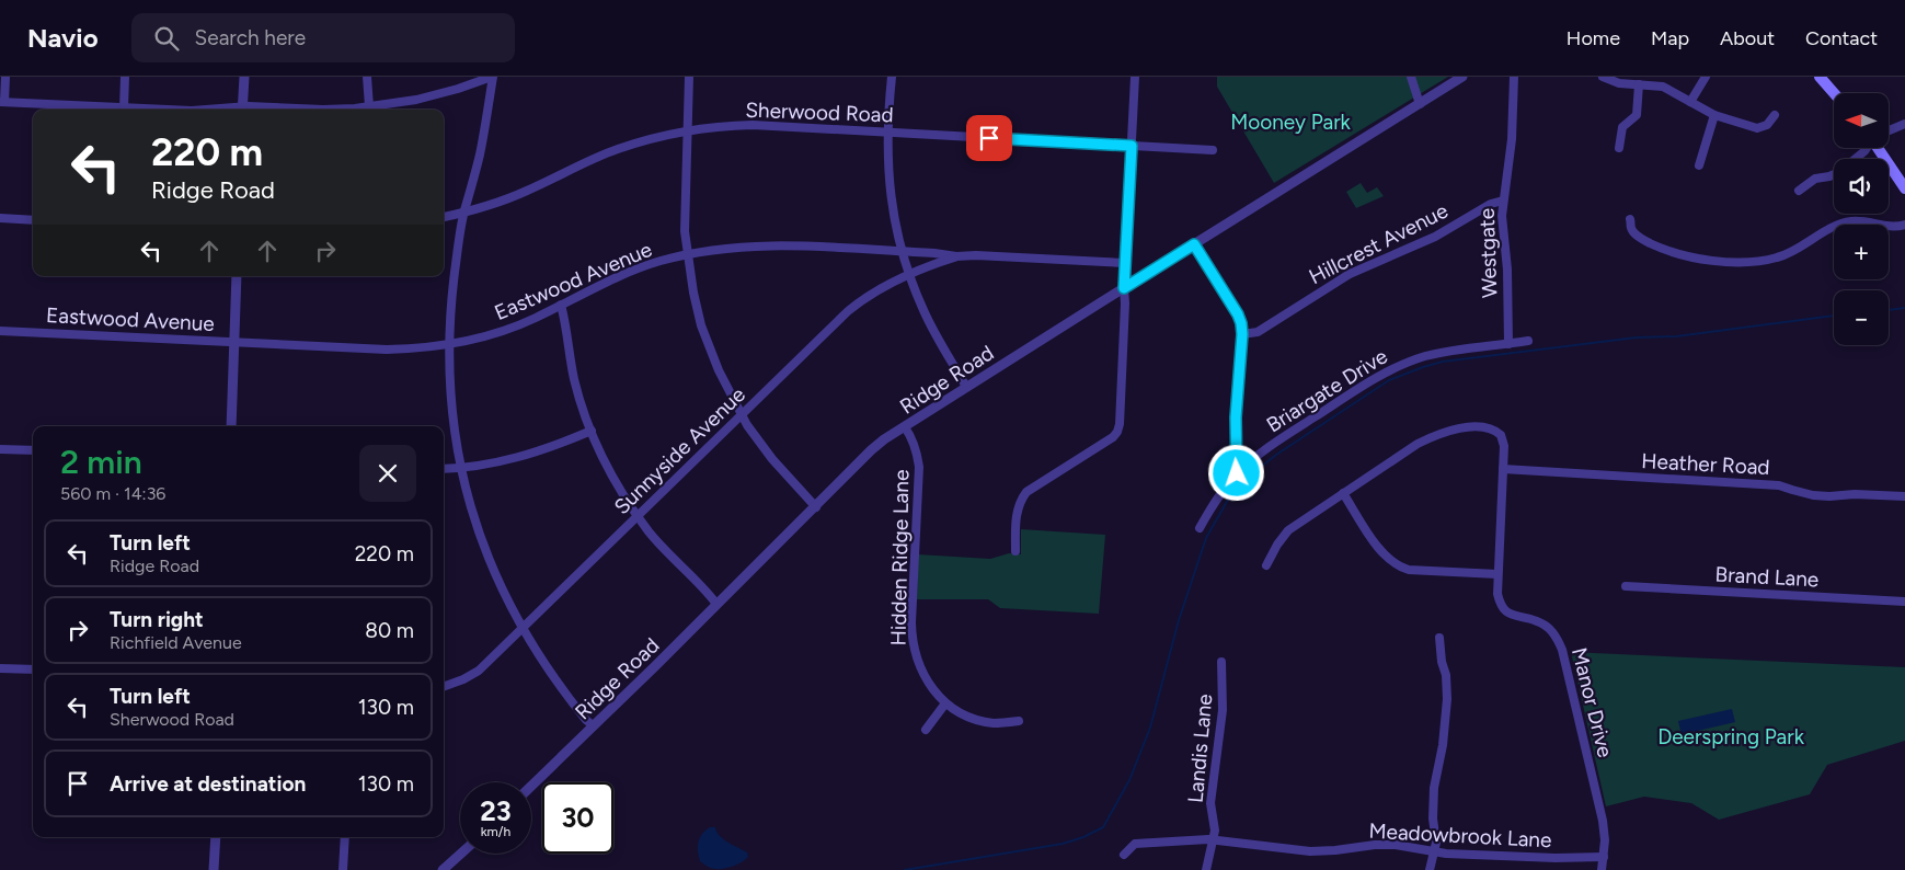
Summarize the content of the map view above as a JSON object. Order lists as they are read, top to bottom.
{
  "streets": {
    "street": [
      "Sherwood Road",
      "Hillcrest Avenue",
      "Westgate",
      "Eastwood Avenue",
      "Ridge Road",
      "Briargate Drive",
      "Sunnyside Avenue",
      "Heather Road",
      "Hidden Ridge Lane",
      "Brand Lane",
      "Manor Drive",
      "Landis Lane",
      "Meadowbrook Lane"
    ]
  },
  "crossings": [
    ["Hillcrest Avenue", "Westgate"],
    ["Westgate", "Briargate Drive"],
    ["Eastwood Avenue", "Sunnyside Avenue"],
    ["Ridge Road", "Hidden Ridge Lane"],
    ["Heather Road", "Manor Drive"],
    ["Manor Drive", "Meadowbrook Lane"],
    ["Landis Lane", "Meadowbrook Lane"]
  ],
  "parks": ["Mooney Park", "Deerspring Park"],
  "north": "left",
  "page": {
    "header": "Navio",
    "search": "Search here",
    "nav": [
      "Home",
      "Map",
      "About",
      "Contact"
    ],
    "map_buttons": ["+", "−"],
    "turn": ["220 m", "Ridge Road"],
    "heading": ["2 min", "560 m · 14:36"],
    "list": [
      {
        "name": "Turn left",
        "note": "Ridge Road",
        "value": "220 m"
      },
      {
        "name": "Turn right",
        "note": "Richfield Avenue",
        "value": "80 m"
      },
      {
        "name": "Turn left",
        "note": "Sherwood Road",
        "value": "130 m"
      },
      {
        "name": "Arrive at destination",
        "value": "130 m"
      }
    ],
    "speed": "23 km/h",
    "limit": "30"
  }
}
